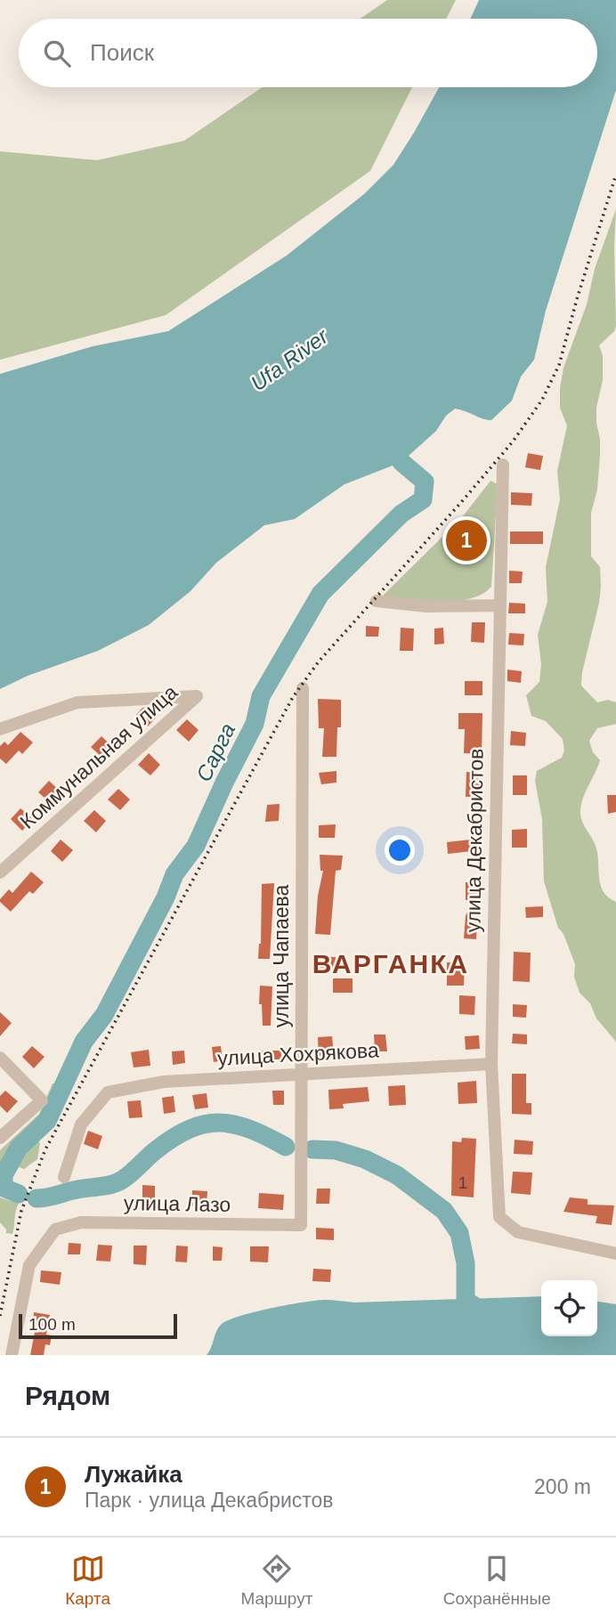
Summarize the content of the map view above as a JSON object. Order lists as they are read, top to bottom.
{
  "streets": {
    "street": [
      "Коммунальная улица",
      "улица Декабристов",
      "улица Чапаева",
      "улица Хохрякова",
      "улица Лазо"
    ]
  },
  "crossings": [
    ["улица Декабристов", "улица Хохрякова"],
    ["улица Чапаева", "улица Хохрякова"],
    ["улица Чапаева", "улица Лазо"]
  ],
  "districts": ["ВАРГАНКА"],
  "water": ["Ufa River", "Сарга"],
  "house_numbers": ["1"],
  "scale_bar": "100 m",
  "page": {
    "search": "Поиск",
    "pins": "1",
    "scale": "100 m",
    "heading": "Рядом",
    "list": [
      {
        "mark": "1",
        "name": "Лужайка",
        "note": "Парк · улица Декабристов",
        "value": "200 m"
      }
    ],
    "nav": ["Карта", "Маршрут", "Сохранённые"]
  }
}
